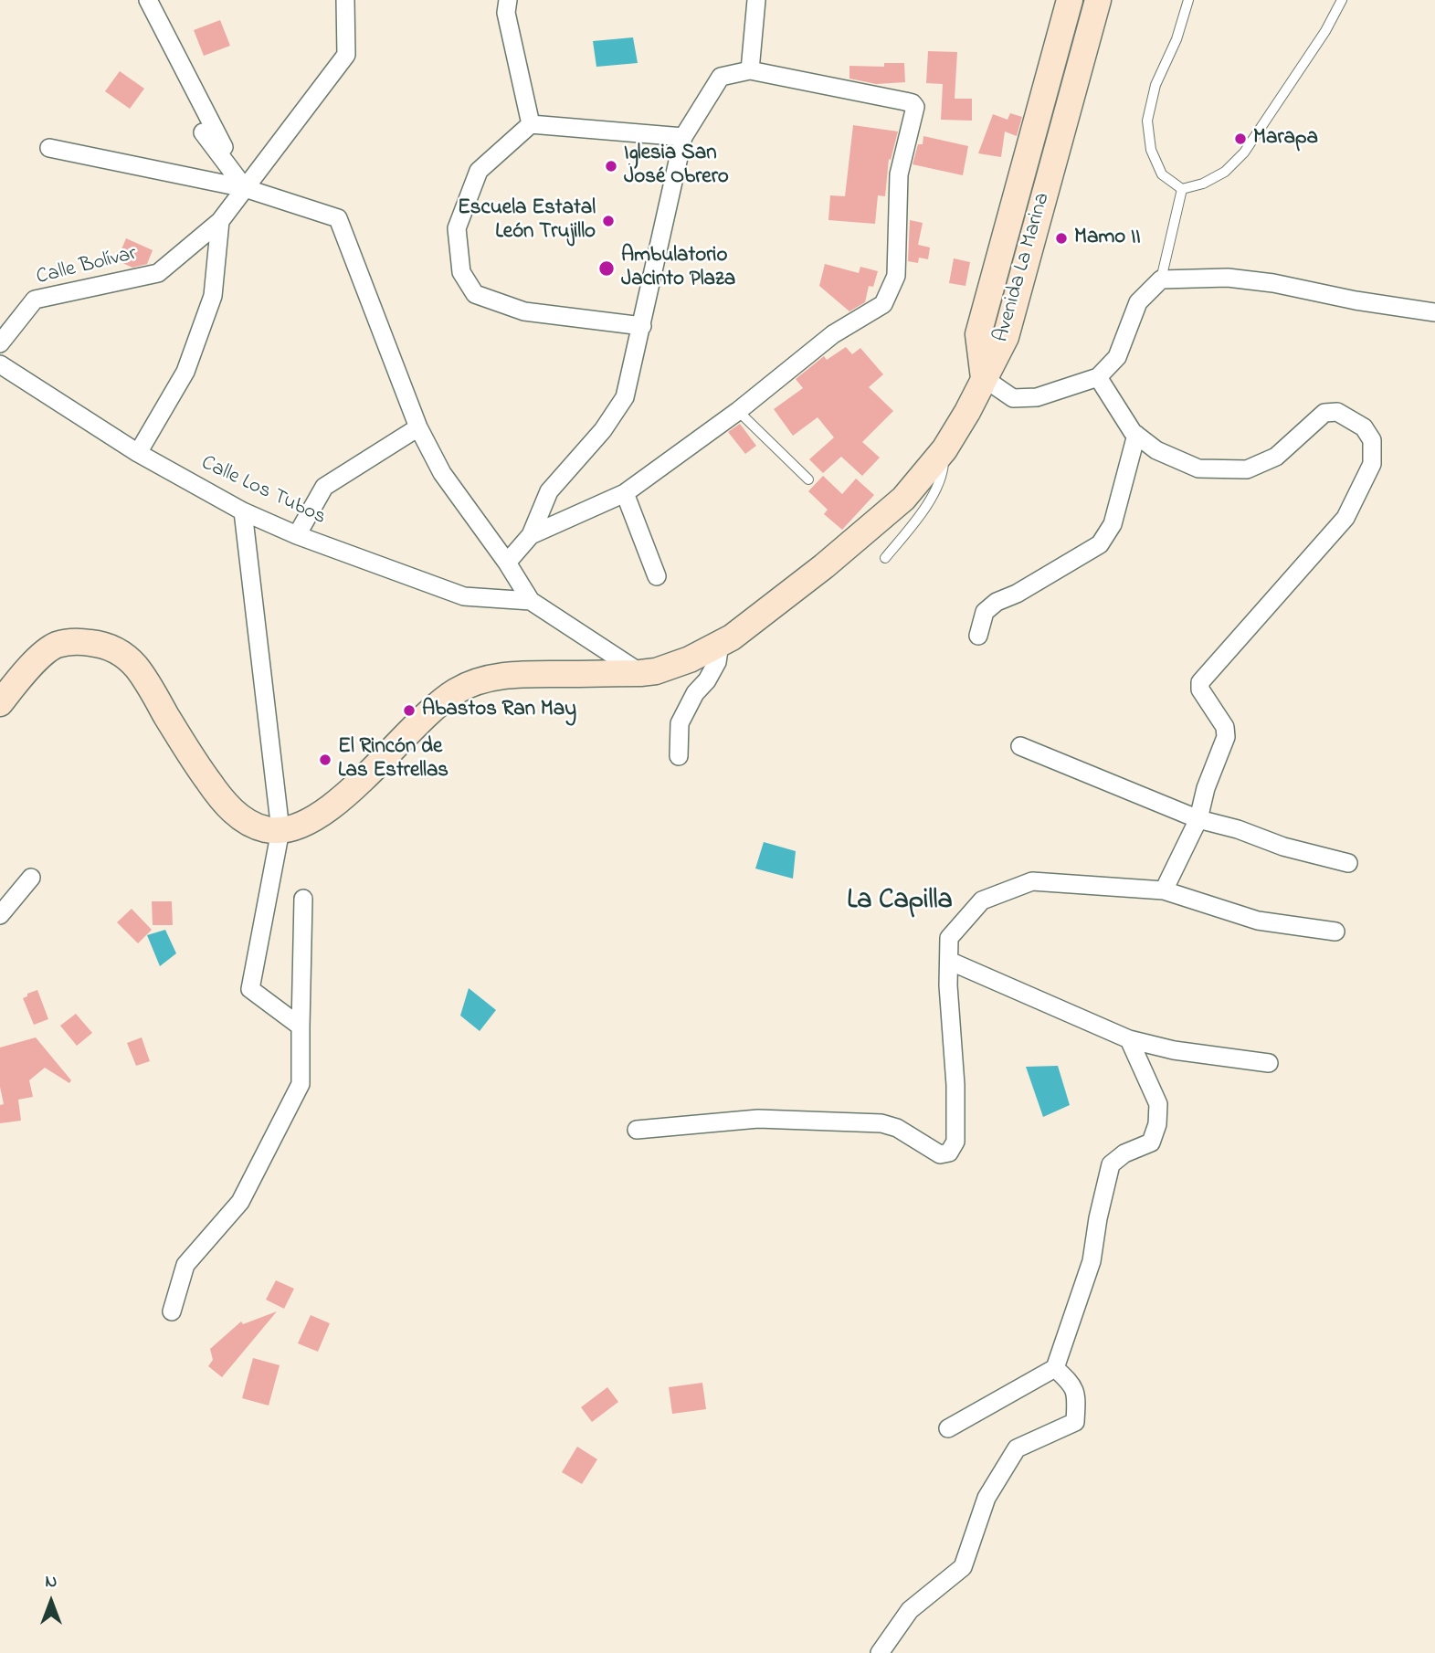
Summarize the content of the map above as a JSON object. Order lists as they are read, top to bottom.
{
  "streets": {
    "main road": ["Avenida La Marina"],
    "street": ["Calle Bolívar", "Calle Los Tubos"]
  },
  "districts": ["La Capilla"],
  "places": [
    "Marapa",
    "Iglesia San José Obrero",
    "Escuela Estatal León Trujillo",
    "Mamo II",
    "Ambulatorio Jacinto Plaza",
    "Abastos Ran May",
    "El Rincón de Las Estrellas"
  ],
  "north": "top"
}
